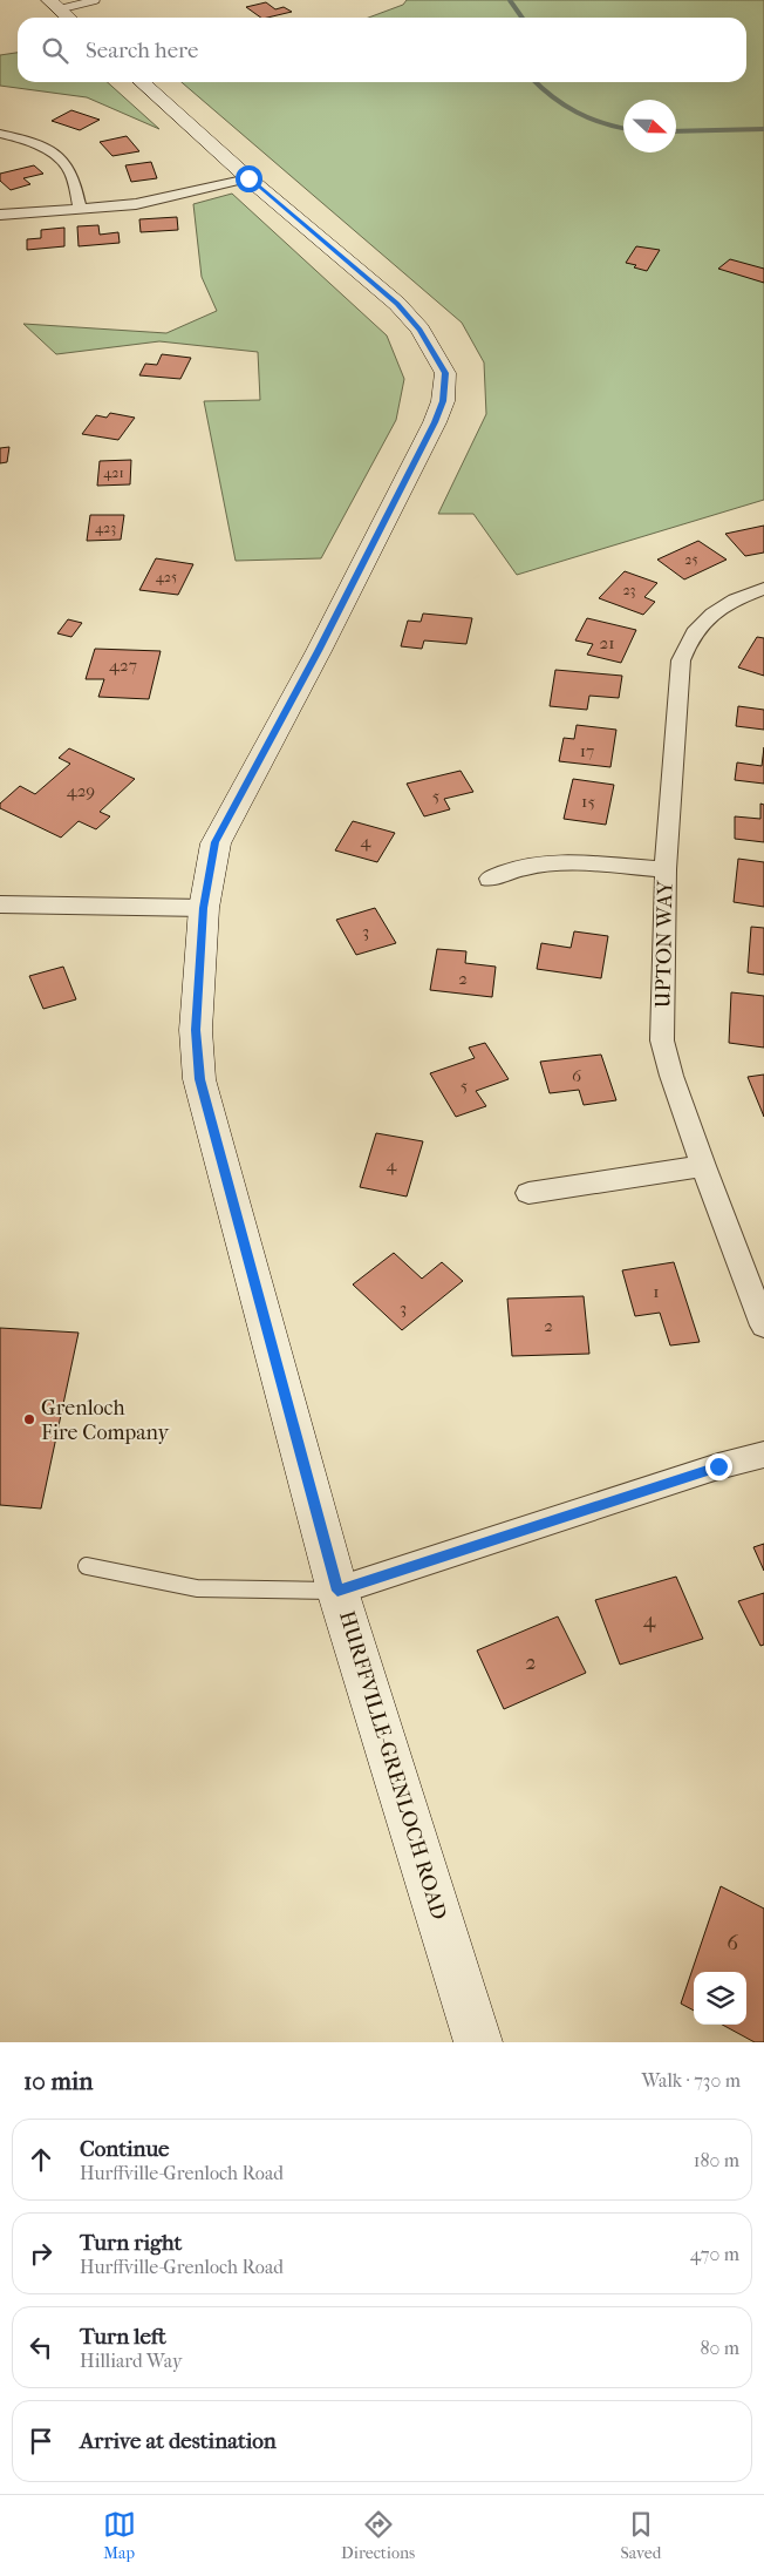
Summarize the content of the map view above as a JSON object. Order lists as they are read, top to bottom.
{
  "streets": {
    "main road": ["HURFFVILLE-GRENLOCH ROAD"],
    "street": ["UPTON WAY"]
  },
  "places": ["Grenloch Fire Company"],
  "house_numbers": [
    "421",
    "423",
    "25",
    "425",
    "23",
    "21",
    "427",
    "17",
    "429",
    "5",
    "15",
    "4",
    "3",
    "2",
    "6",
    "5",
    "4",
    "1",
    "3",
    "2",
    "4",
    "2",
    "6"
  ],
  "north": "right",
  "page": {
    "search": "Search here",
    "heading": ["10 min", "Walk · 730 m"],
    "list": [
      ["Continue", "Hurffville-Grenloch Road", "180 m"],
      ["Turn right", "Hurffville-Grenloch Road", "470 m"],
      ["Turn left", "Hilliard Way", "80 m"],
      "Arrive at destination"
    ],
    "nav": ["Map", "Directions", "Saved"]
  }
}
